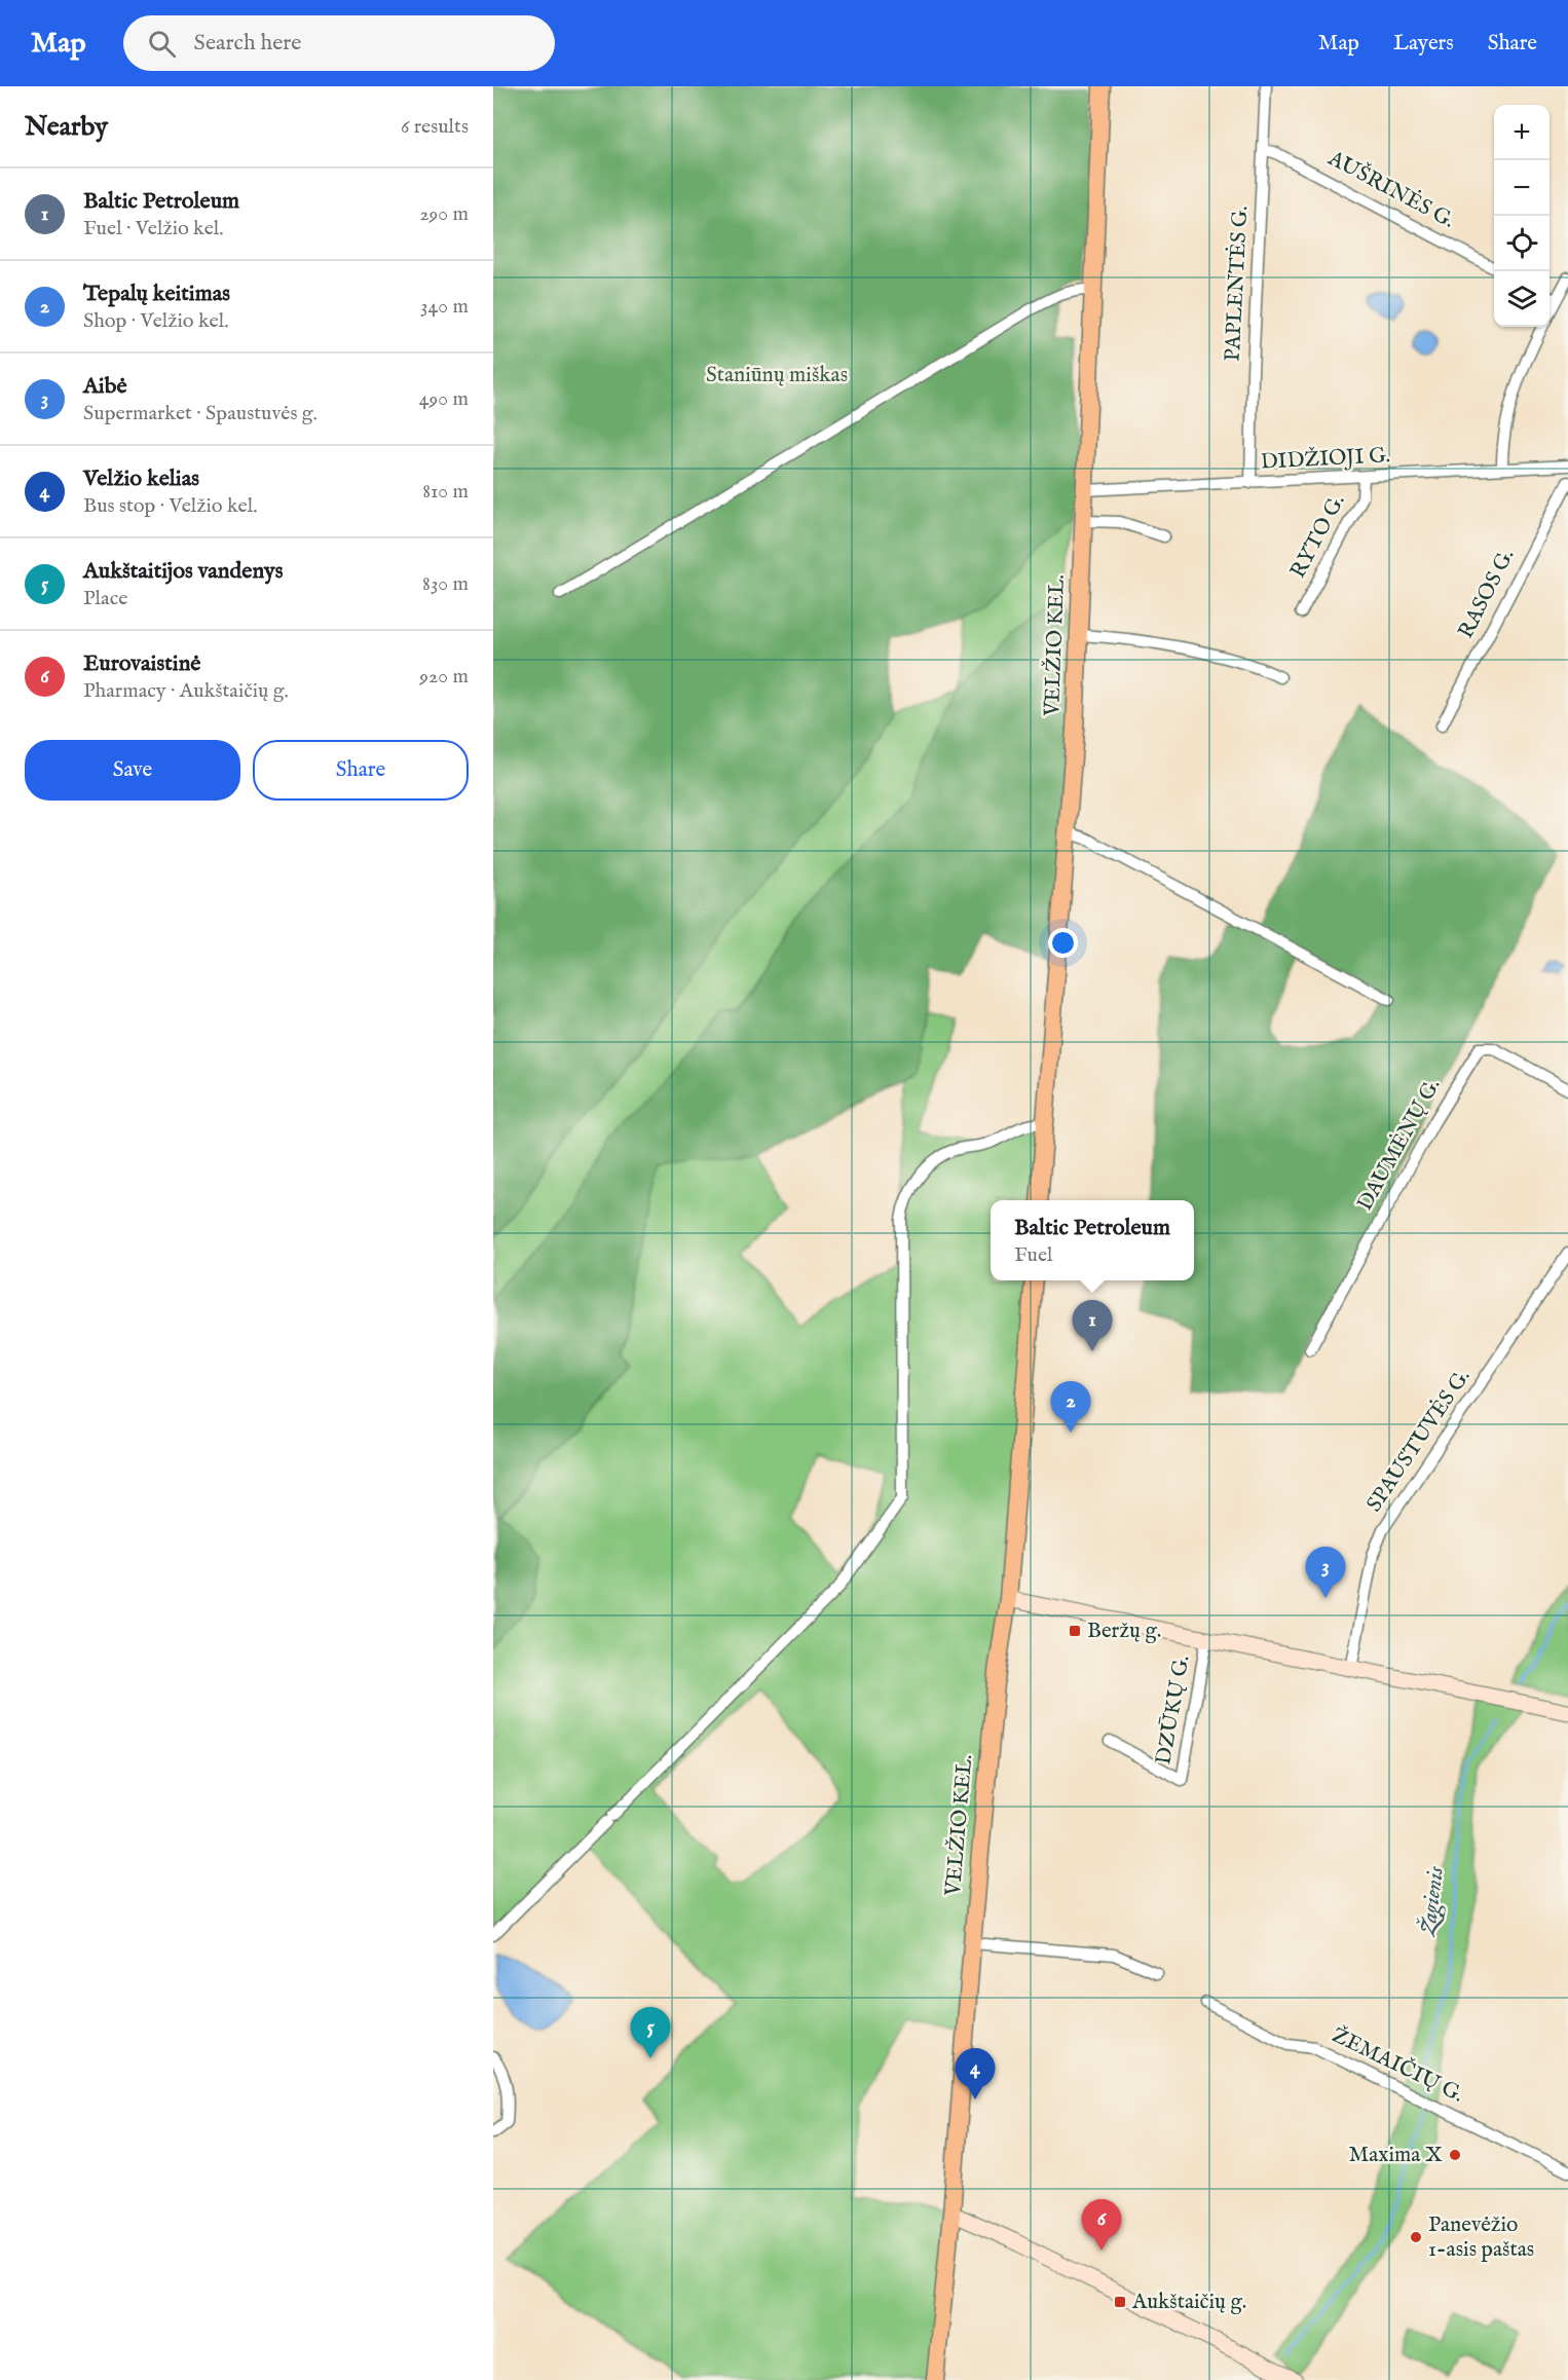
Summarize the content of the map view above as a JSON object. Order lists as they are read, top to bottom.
{
  "streets": {
    "main road": ["VELŽIO KEL."],
    "street": [
      "AUŠRINĖS G.",
      "PAPLENTĖS G.",
      "DIDŽIOJI G.",
      "RYTO G.",
      "RASOS G.",
      "DAUMĖNŲ G.",
      "SPAUSTUVĖS G.",
      "DZŪKŲ G.",
      "ŽEMAIČIŲ G."
    ]
  },
  "crossings": [
    ["AUŠRINĖS G.", "PAPLENTĖS G."],
    ["PAPLENTĖS G.", "DIDŽIOJI G."],
    ["DIDŽIOJI G.", "RYTO G."],
    ["DIDŽIOJI G.", "VELŽIO KEL."]
  ],
  "water": ["Žagienis"],
  "parks": ["Staniūnų miškas"],
  "places": {
    "transit": ["Beržų g.", "Aukštaičių g."],
    "other": ["Maxima X", "Panevėžio 1-asis paštas"]
  },
  "page": {
    "header": "Map",
    "search": "Search here",
    "nav": ["Map", "Layers", "Share"],
    "heading": ["Nearby", "6 results"],
    "map_buttons": ["+", "−"],
    "list": [
      {
        "mark": "1",
        "name": "Baltic Petroleum",
        "note": "Fuel · Velžio kel.",
        "value": "290 m"
      },
      {
        "mark": "2",
        "name": "Tepalų keitimas",
        "note": "Shop · Velžio kel.",
        "value": "340 m"
      },
      {
        "mark": "3",
        "name": "Aibė",
        "note": "Supermarket · Spaustuvės g.",
        "value": "490 m"
      },
      {
        "mark": "4",
        "name": "Velžio kelias",
        "note": "Bus stop · Velžio kel.",
        "value": "810 m"
      },
      {
        "mark": "5",
        "name": "Aukštaitijos vandenys",
        "note": "Place",
        "value": "830 m"
      },
      {
        "mark": "6",
        "name": "Eurovaistinė",
        "note": "Pharmacy · Aukštaičių g.",
        "value": "920 m"
      }
    ],
    "buttons": ["Save", "Share"],
    "popup": ["Baltic Petroleum", "Fuel"],
    "pins": [
      "1",
      "2",
      "3",
      "5",
      "4",
      "6"
    ]
  }
}
